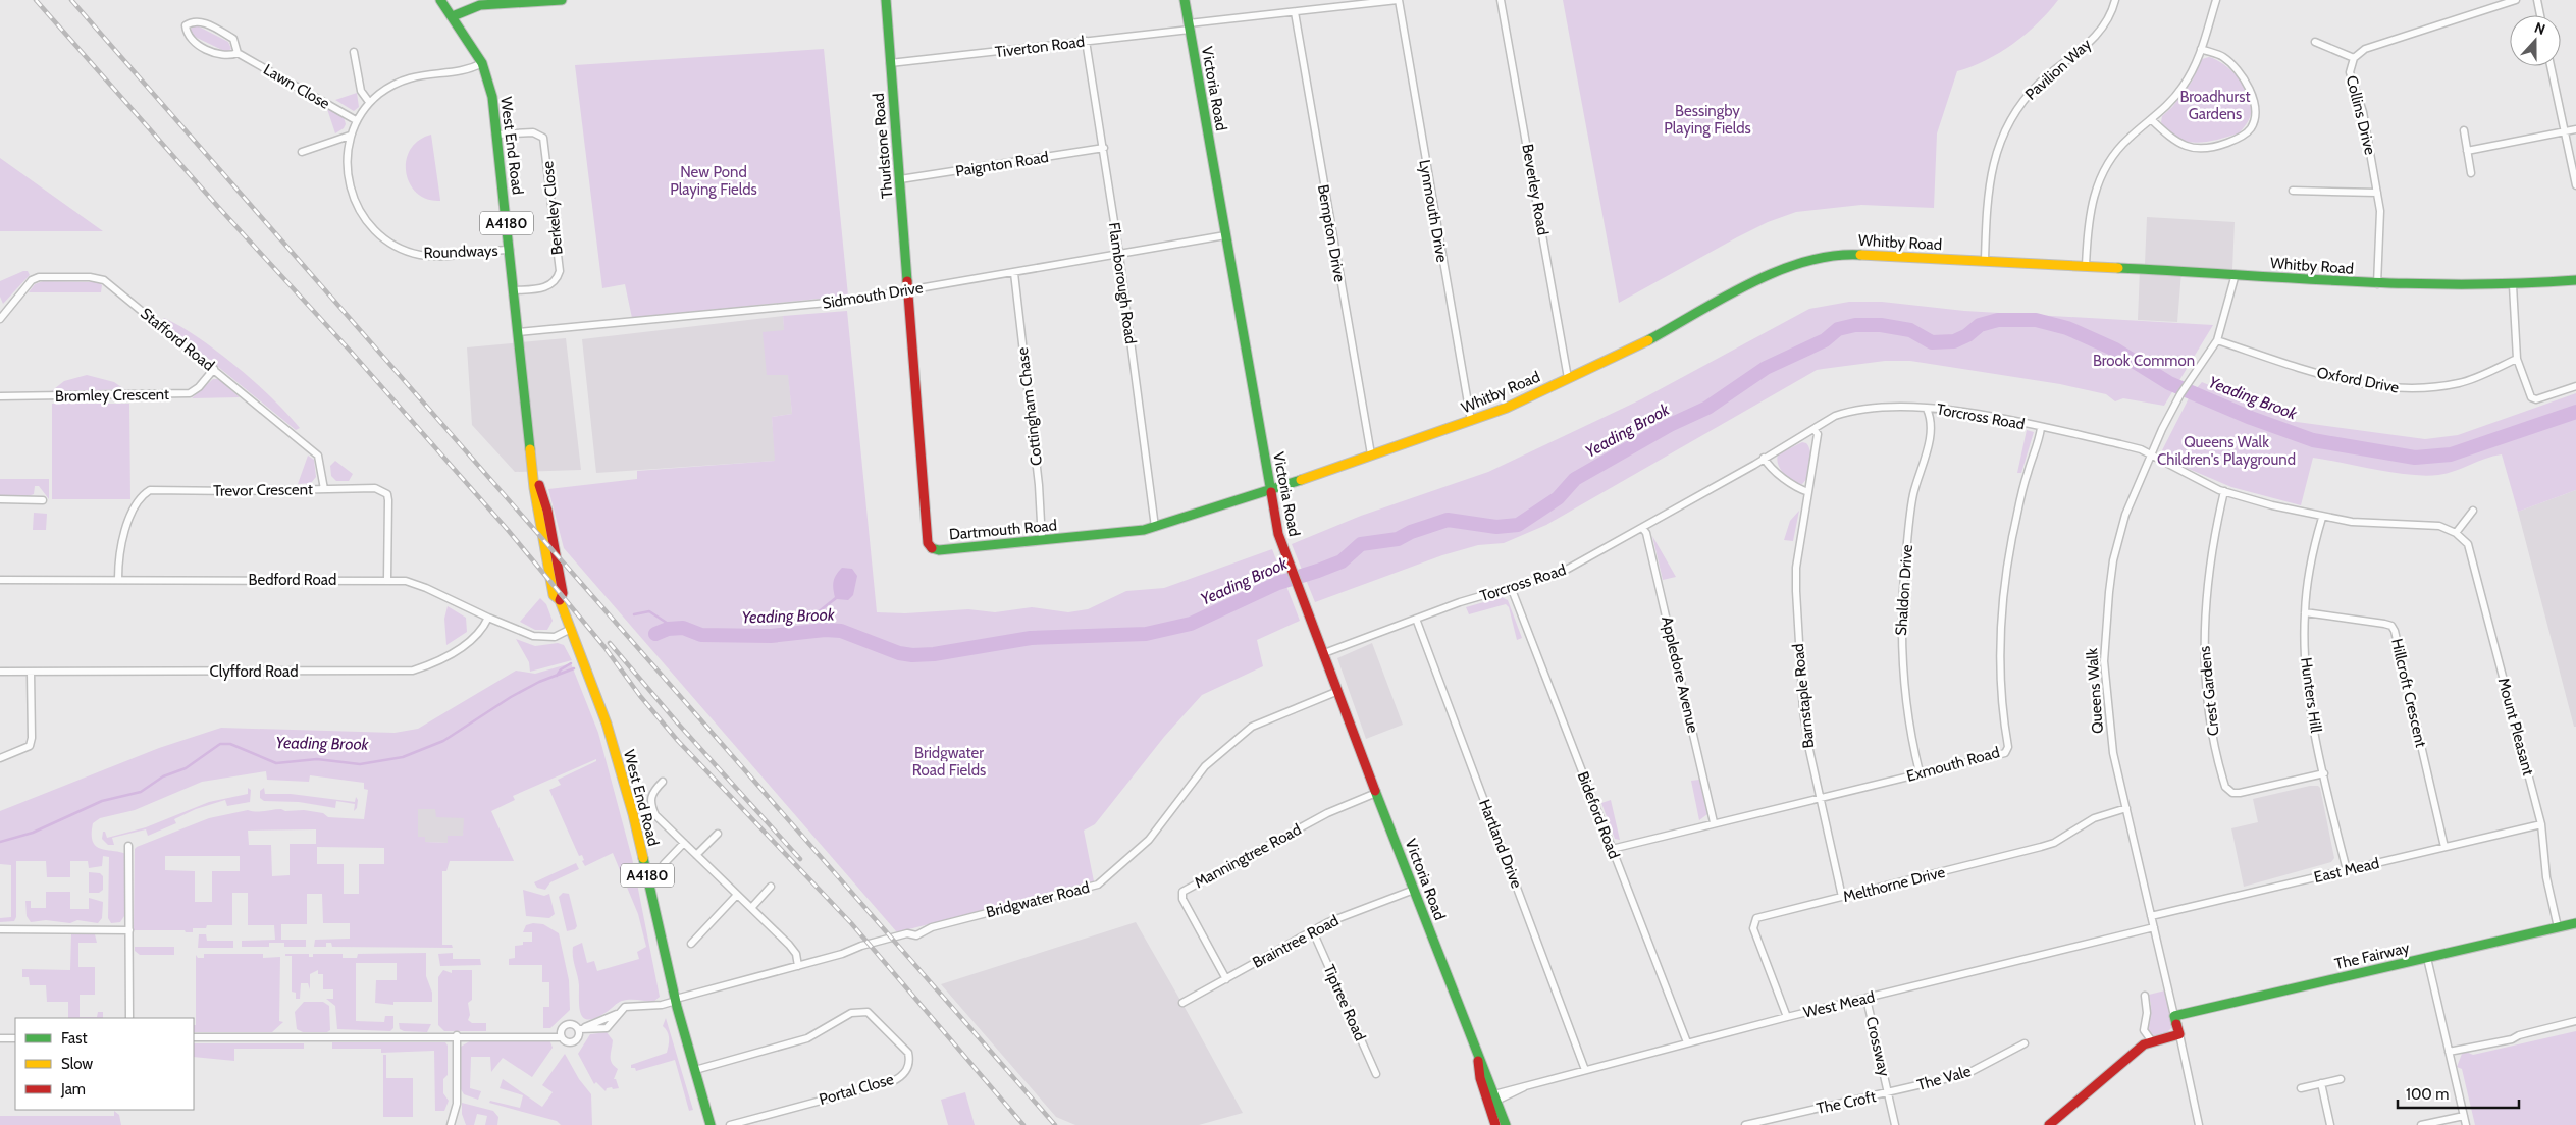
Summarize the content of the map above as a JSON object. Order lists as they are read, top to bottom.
{
  "streets": {
    "street": [
      "Tiverton Road",
      "Pavilion Way",
      "Lawn Close",
      "Victoria Road",
      "Collins Drive",
      "West End Road",
      "Thurlstone Road",
      "Paignton Road",
      "Beverley Road",
      "Berkeley Close",
      "Lynmouth Drive",
      "A4180",
      "Bempton Drive",
      "Whitby Road",
      "Roundways",
      "Flamborough Road",
      "Sidmouth Drive",
      "Stafford Road",
      "Oxford Drive",
      "Bromley Crescent",
      "Cottingham Chase",
      "Torcross Road",
      "Trevor Crescent",
      "Dartmouth Road",
      "Bedford Road",
      "Shaldon Drive",
      "Clyfford Road",
      "Appledore Avenue",
      "Queens Walk",
      "Crest Gardens",
      "Hillcroft Crescent",
      "Hunters Hill",
      "Barnstaple Road",
      "Mount Pleasant",
      "Exmouth Road",
      "Bideford Road",
      "Hartland Drive",
      "Manningtree Road",
      "East Mead",
      "Melthorne Drive",
      "Bridgwater Road",
      "Braintree Road",
      "The Fairway",
      "Tiptree Road",
      "West Mead",
      "Crossway",
      "The Vale",
      "Portal Close",
      "The Croft"
    ]
  },
  "crossings": [
    ["Tiverton Road", "Victoria Road"],
    ["Tiverton Road", "Thurlstone Road"],
    ["Tiverton Road", "Lynmouth Drive"],
    ["Tiverton Road", "Bempton Drive"],
    ["Tiverton Road", "Flamborough Road"],
    ["Pavilion Way", "Whitby Road"],
    ["Lawn Close", "Roundways"],
    ["Victoria Road", "Whitby Road"],
    ["Victoria Road", "Sidmouth Drive"],
    ["Victoria Road", "Torcross Road"],
    ["Victoria Road", "Dartmouth Road"],
    ["Victoria Road", "Manningtree Road"],
    ["Victoria Road", "Bridgwater Road"],
    ["Victoria Road", "Braintree Road"],
    ["Victoria Road", "West Mead"],
    ["Collins Drive", "Whitby Road"],
    ["West End Road", "Berkeley Close"],
    ["West End Road", "Roundways"],
    ["West End Road", "Sidmouth Drive"],
    ["West End Road", "Bedford Road"],
    ["West End Road", "Bridgwater Road"],
    ["West End Road", "Portal Close"],
    ["Thurlstone Road", "Paignton Road"],
    ["Thurlstone Road", "Sidmouth Drive"],
    ["Thurlstone Road", "Dartmouth Road"],
    ["Paignton Road", "Flamborough Road"],
    ["Beverley Road", "Whitby Road"],
    ["Lynmouth Drive", "Whitby Road"],
    ["Bempton Drive", "Whitby Road"],
    ["Whitby Road", "Dartmouth Road"],
    ["Whitby Road", "Queens Walk"],
    ["Flamborough Road", "Sidmouth Drive"],
    ["Flamborough Road", "Dartmouth Road"],
    ["Sidmouth Drive", "Cottingham Chase"],
    ["Sidmouth Drive", "Dartmouth Road"],
    ["Stafford Road", "Bromley Crescent"],
    ["Stafford Road", "Trevor Crescent"],
    ["Oxford Drive", "Queens Walk"],
    ["Cottingham Chase", "Dartmouth Road"],
    ["Torcross Road", "Shaldon Drive"],
    ["Torcross Road", "Appledore Avenue"],
    ["Torcross Road", "Queens Walk"],
    ["Torcross Road", "Exmouth Road"],
    ["Torcross Road", "Bideford Road"],
    ["Torcross Road", "Hartland Drive"],
    ["Trevor Crescent", "Bedford Road"],
    ["Bedford Road", "Clyfford Road"],
    ["Shaldon Drive", "Exmouth Road"],
    ["Appledore Avenue", "Exmouth Road"],
    ["Queens Walk", "East Mead"],
    ["Queens Walk", "Melthorne Drive"],
    ["Queens Walk", "The Fairway"],
    ["Queens Walk", "West Mead"],
    ["Crest Gardens", "Hunters Hill"],
    ["Hillcroft Crescent", "Hunters Hill"],
    ["Hillcroft Crescent", "East Mead"],
    ["Hunters Hill", "East Mead"],
    ["Barnstaple Road", "Exmouth Road"],
    ["Barnstaple Road", "Melthorne Drive"],
    ["Mount Pleasant", "East Mead"],
    ["Mount Pleasant", "The Fairway"],
    ["Exmouth Road", "Bideford Road"],
    ["Bideford Road", "West Mead"],
    ["Hartland Drive", "West Mead"],
    ["Manningtree Road", "Braintree Road"],
    ["Melthorne Drive", "West Mead"],
    ["Braintree Road", "Tiptree Road"],
    ["West Mead", "Crossway"],
    ["Crossway", "The Vale"],
    ["Crossway", "The Croft"],
    ["The Vale", "The Croft"]
  ],
  "water": ["Yeading Brook"],
  "parks": [
    "Broadhurst Gardens",
    "Bessingby Playing Fields",
    "New Pond Playing Fields",
    "Brook Common",
    "Queens Walk Children's Playground",
    "Bridgwater Road Fields"
  ],
  "legend": ["Fast", "Slow", "Jam"],
  "scale_bar": "100 m",
  "north": "top"
}
